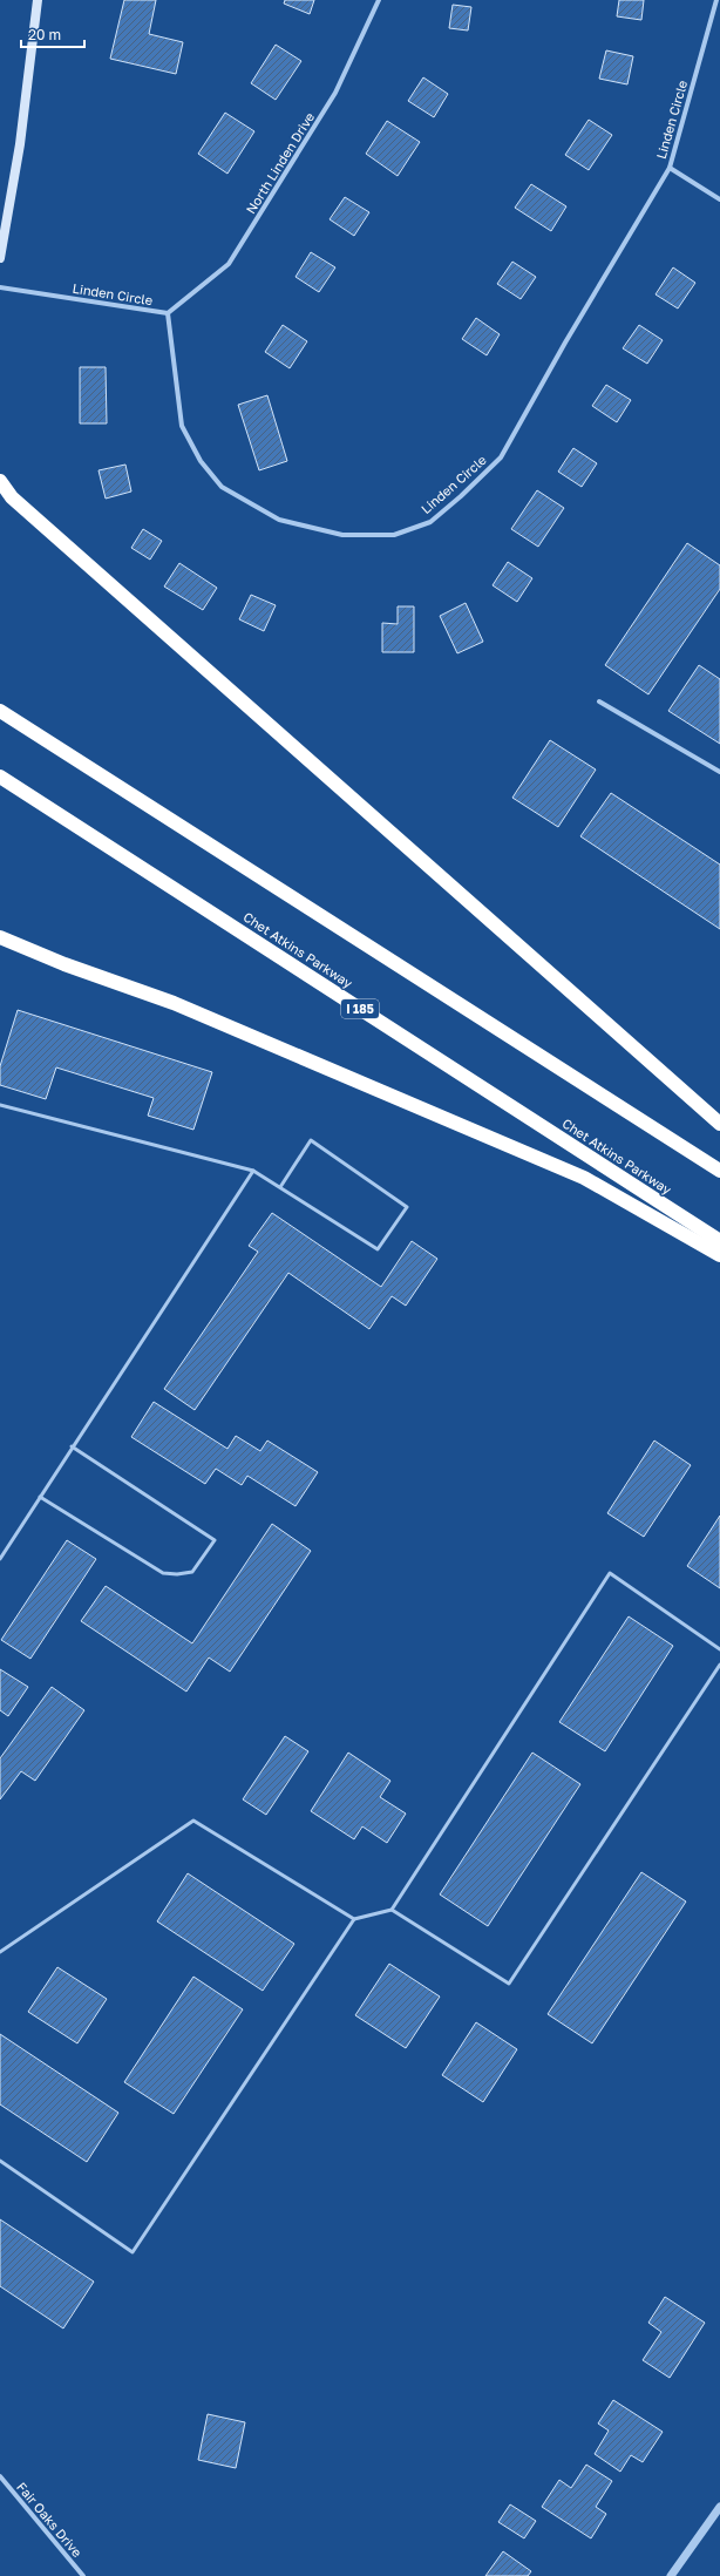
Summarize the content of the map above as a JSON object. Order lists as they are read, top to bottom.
{
  "streets": {
    "highway": ["Chet Atkins Parkway", "I 185"],
    "street": ["Linden Circle", "North Linden Drive", "Fair Oaks Drive"]
  },
  "crossings": [
    ["Linden Circle", "North Linden Drive"]
  ],
  "scale_bar": "20 m"
}
